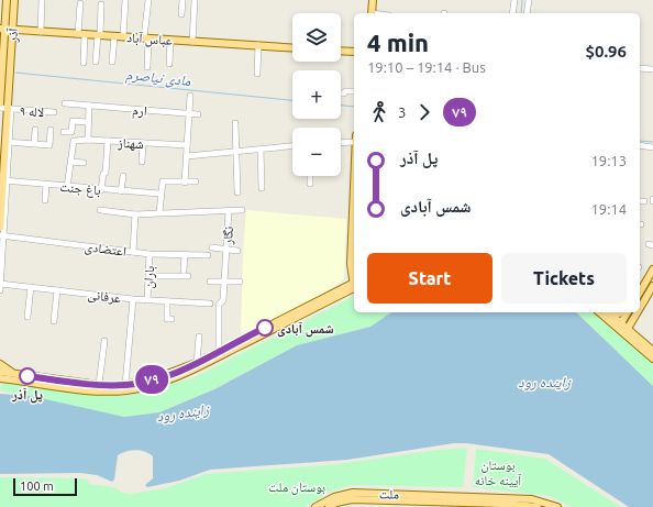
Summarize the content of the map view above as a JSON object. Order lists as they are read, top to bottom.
{
  "streets": {
    "main road": ["آذر", "عباس آباد", "ملت"],
    "street": [
      "ارم",
      "۹ لاله",
      "شهناز",
      "باغ جنت",
      "نگار",
      "اعتضادی",
      "باران",
      "عرفانی"
    ]
  },
  "crossings": [
    ["آذر", "عباس آباد"],
    ["آذر", "۹ لاله"],
    ["آذر", "باغ جنت"],
    ["آذر", "اعتضادی"],
    ["آذر", "عرفانی"],
    ["اعتضادی", "باران"],
    ["باران", "عرفانی"]
  ],
  "water": ["مادی نیاصرم", "زاینده رود"],
  "parks": ["بوستان آیینه خانه", "بوستان ملت"],
  "places": ["شمس آبادی", "پل آذر"],
  "lines": ["bus line ۷۹"],
  "scale_bar": "100 m",
  "page": {
    "on_map": "۷۹",
    "map_buttons": ["+", "−"],
    "heading": ["4 min", "19:10 – 19:14 · Bus", "$0.96"],
    "legs": ["3", "۷۹"],
    "list": [
      {
        "name": "پل آذر",
        "value": "19:13"
      },
      {
        "name": "شمس آبادی",
        "value": "19:14"
      }
    ],
    "buttons": ["Start", "Tickets"],
    "scale": "100 m"
  }
}
